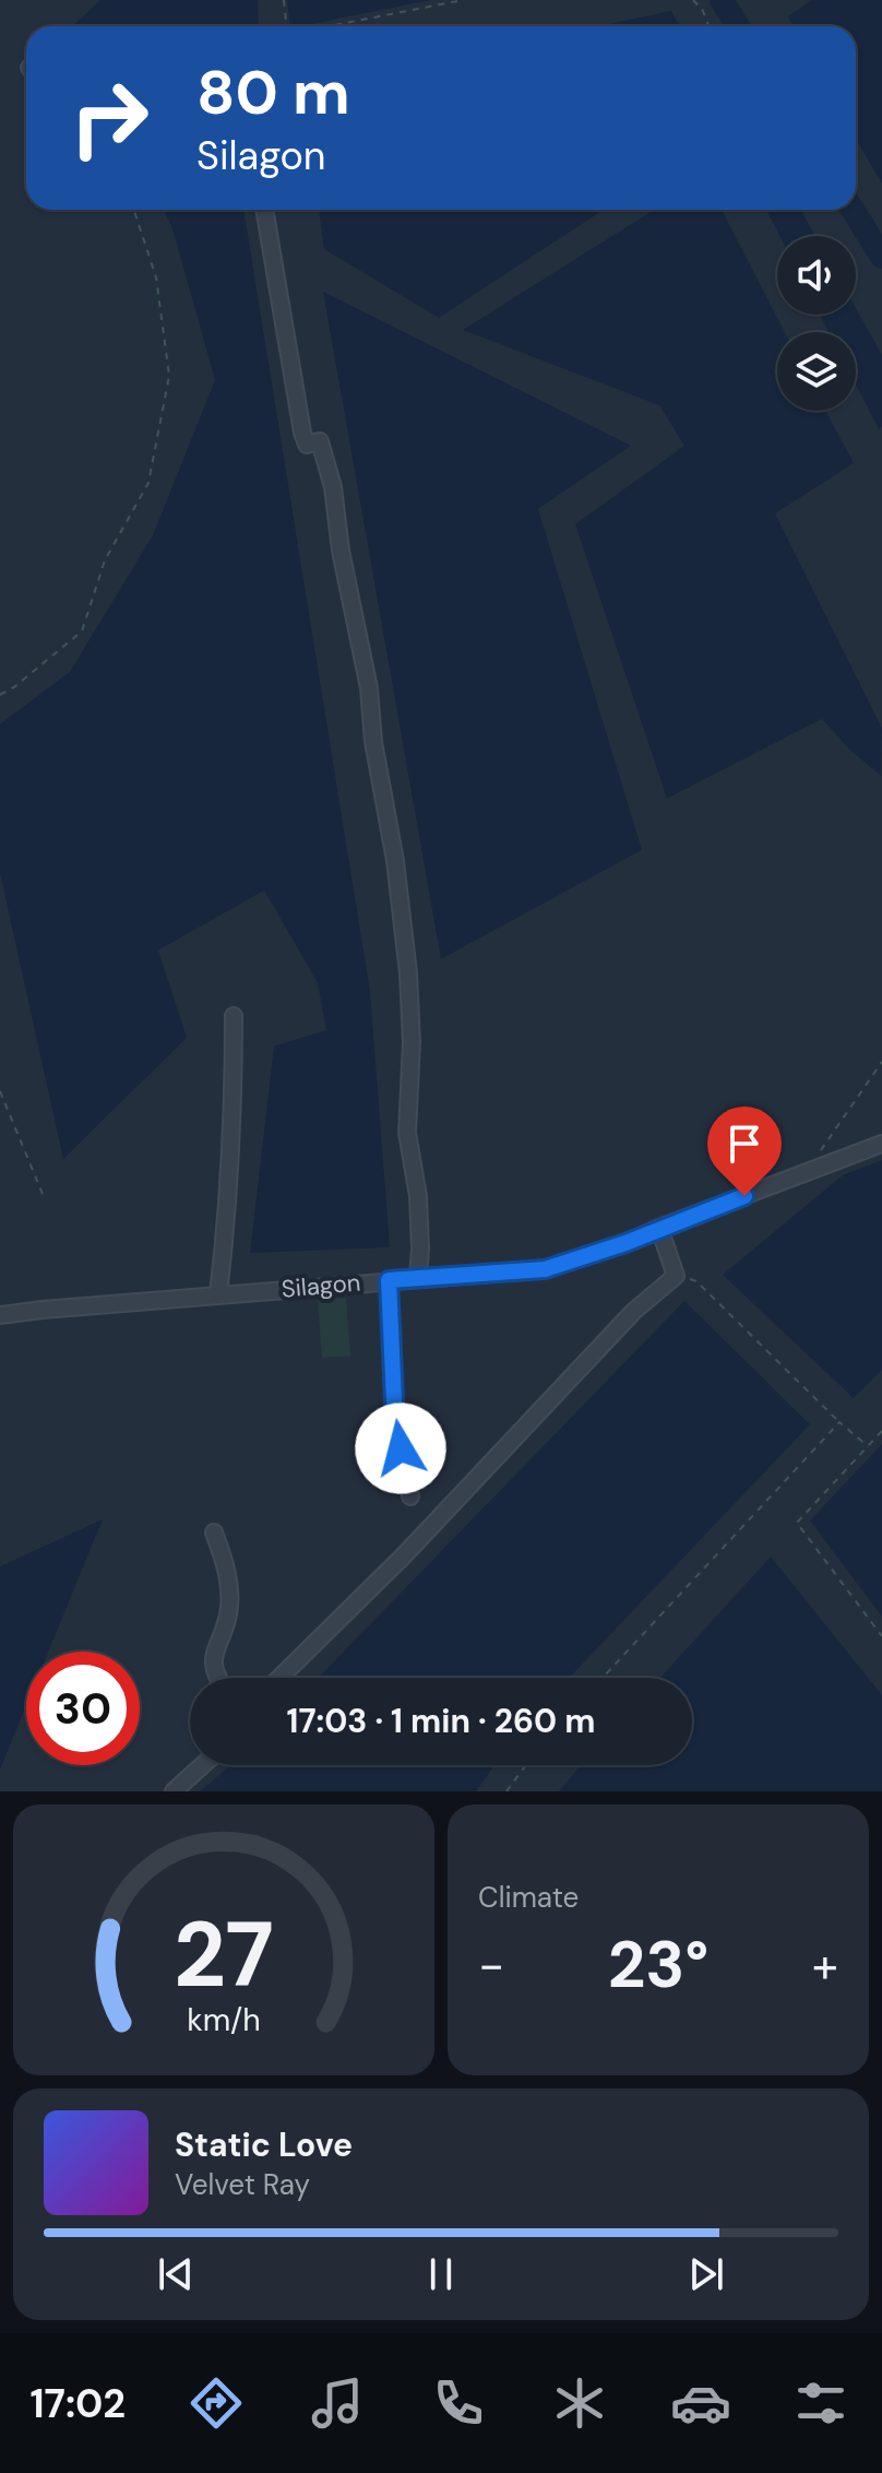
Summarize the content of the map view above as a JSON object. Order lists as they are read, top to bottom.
{
  "streets": {
    "street": ["Silagon"]
  },
  "page": {
    "turn": ["80 m", "Silagon"],
    "limit": "30",
    "trip": "17:03 · 1 min · 260 m",
    "tile": "Climate",
    "heat": ["−", "23°", "+"],
    "song": ["Static Love", "Velvet Ray"],
    "tabs": "17:02",
    "gauge": ["27", "km/h"]
  }
}
